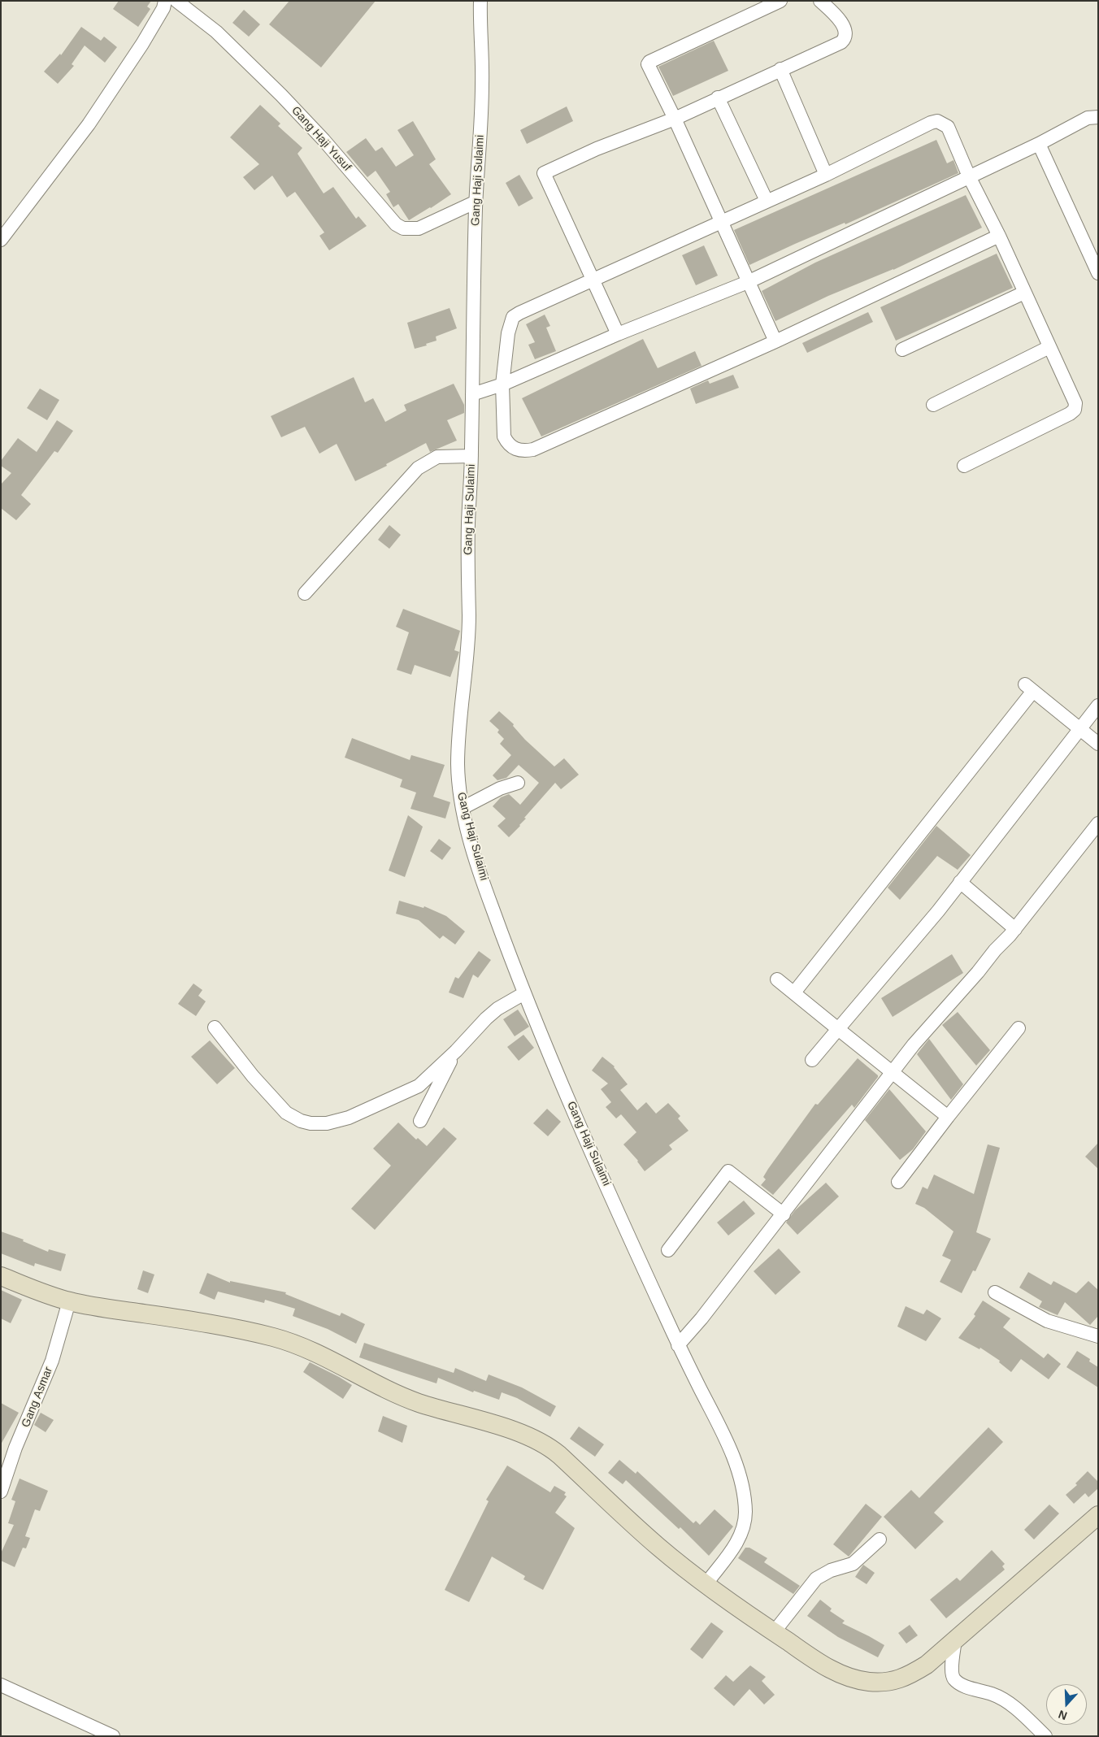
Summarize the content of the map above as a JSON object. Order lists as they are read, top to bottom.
{
  "streets": {
    "street": ["Gang Haji Yusuf", "Gang Haji Sulaimi", "Gang Asmar"]
  },
  "crossings": [
    ["Gang Haji Yusuf", "Gang Haji Sulaimi"]
  ],
  "north": "bottom"
}
